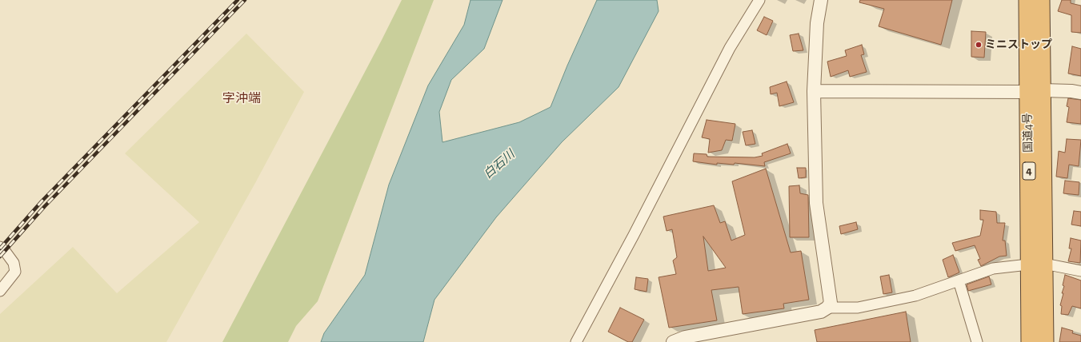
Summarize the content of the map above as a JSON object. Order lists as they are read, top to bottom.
{
  "streets": {
    "highway": ["国道4号", "4"]
  },
  "districts": ["字沖端"],
  "water": ["白石川"],
  "places": ["ミニストップ"]
}
